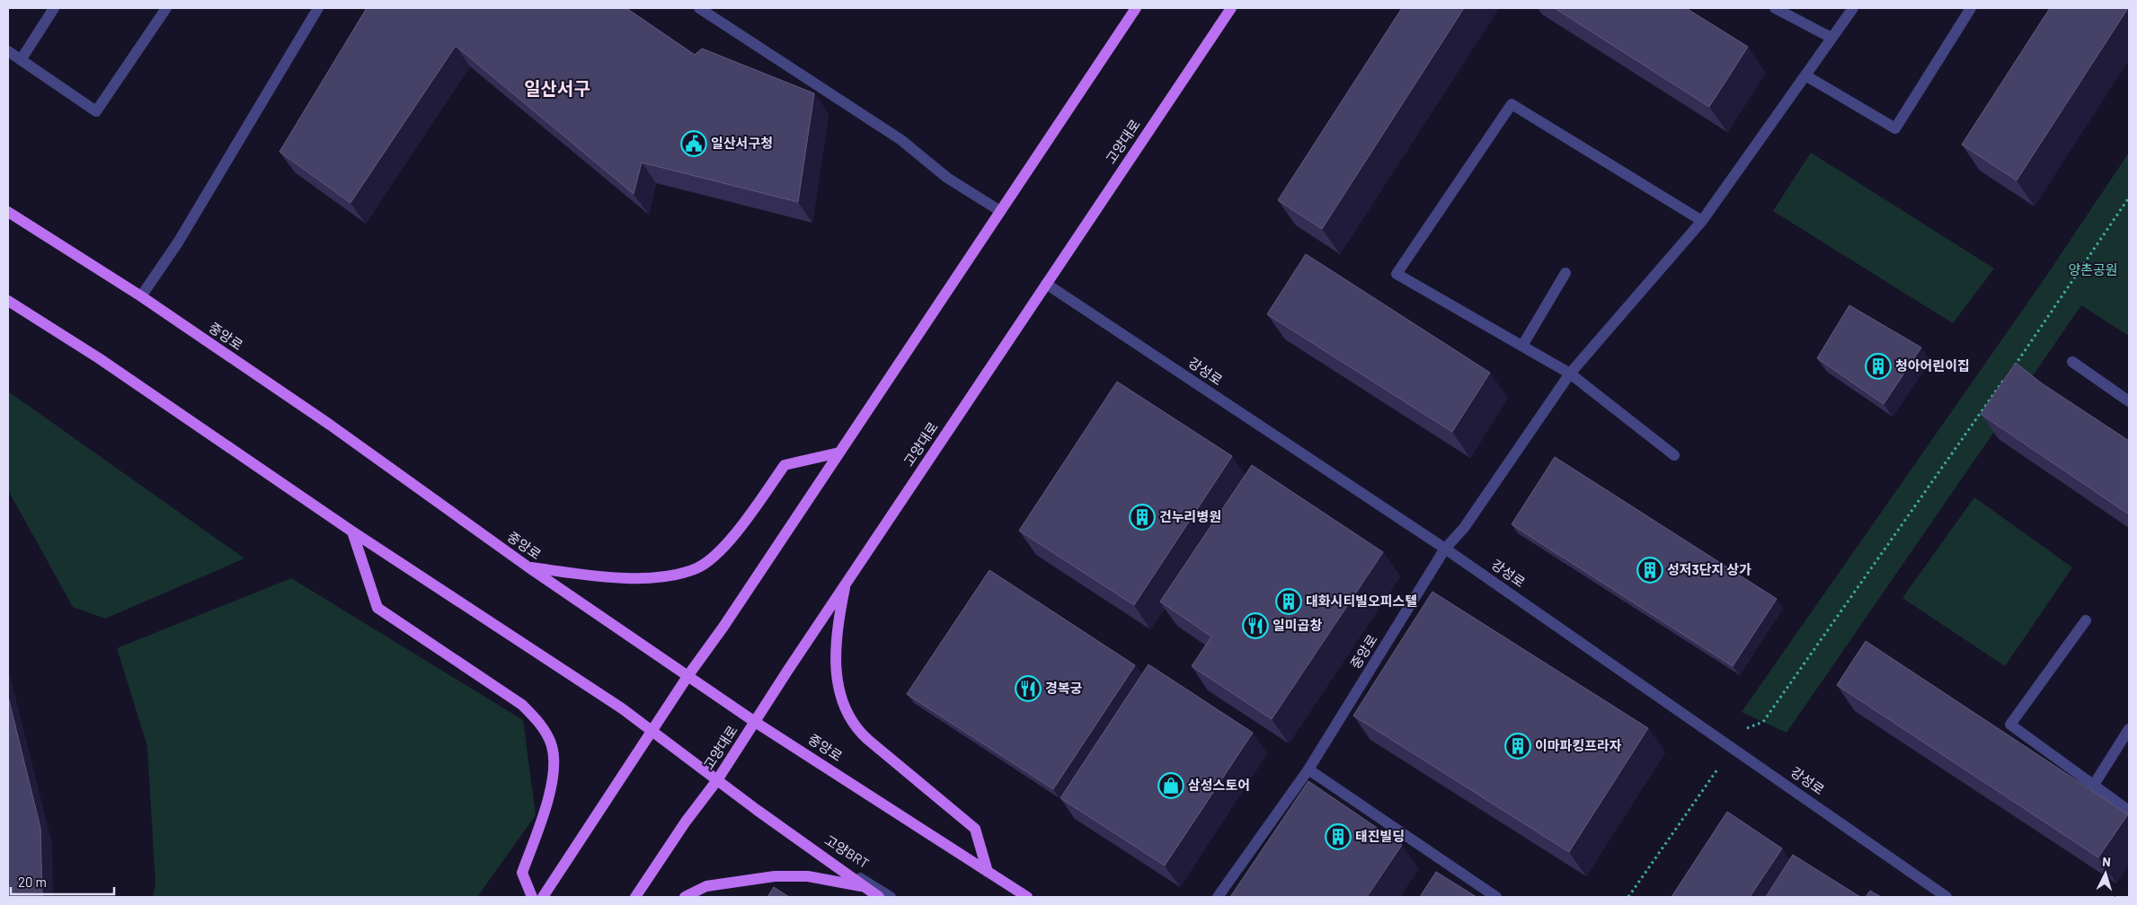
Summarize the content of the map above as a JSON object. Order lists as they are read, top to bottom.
{
  "streets": {
    "main road": ["고양대로", "중앙로"],
    "street": ["강성로", "고양BRT"]
  },
  "crossings": [
    ["고양대로", "중앙로"],
    ["고양대로", "강성로"],
    ["중앙로", "강성로"]
  ],
  "districts": ["일산서구"],
  "parks": ["양촌공원"],
  "places": {
    "public building": ["일산서구청"],
    "building": [
      "청아어린이집",
      "건누리병원",
      "성저3단지 상가",
      "대화시티빌오피스텔",
      "이마파킹프라자",
      "태진빌딩"
    ],
    "restaurant": ["일미곱창", "경복궁"],
    "shop": ["삼성스토어"]
  },
  "scale_bar": "20 m",
  "north": "top"
}
